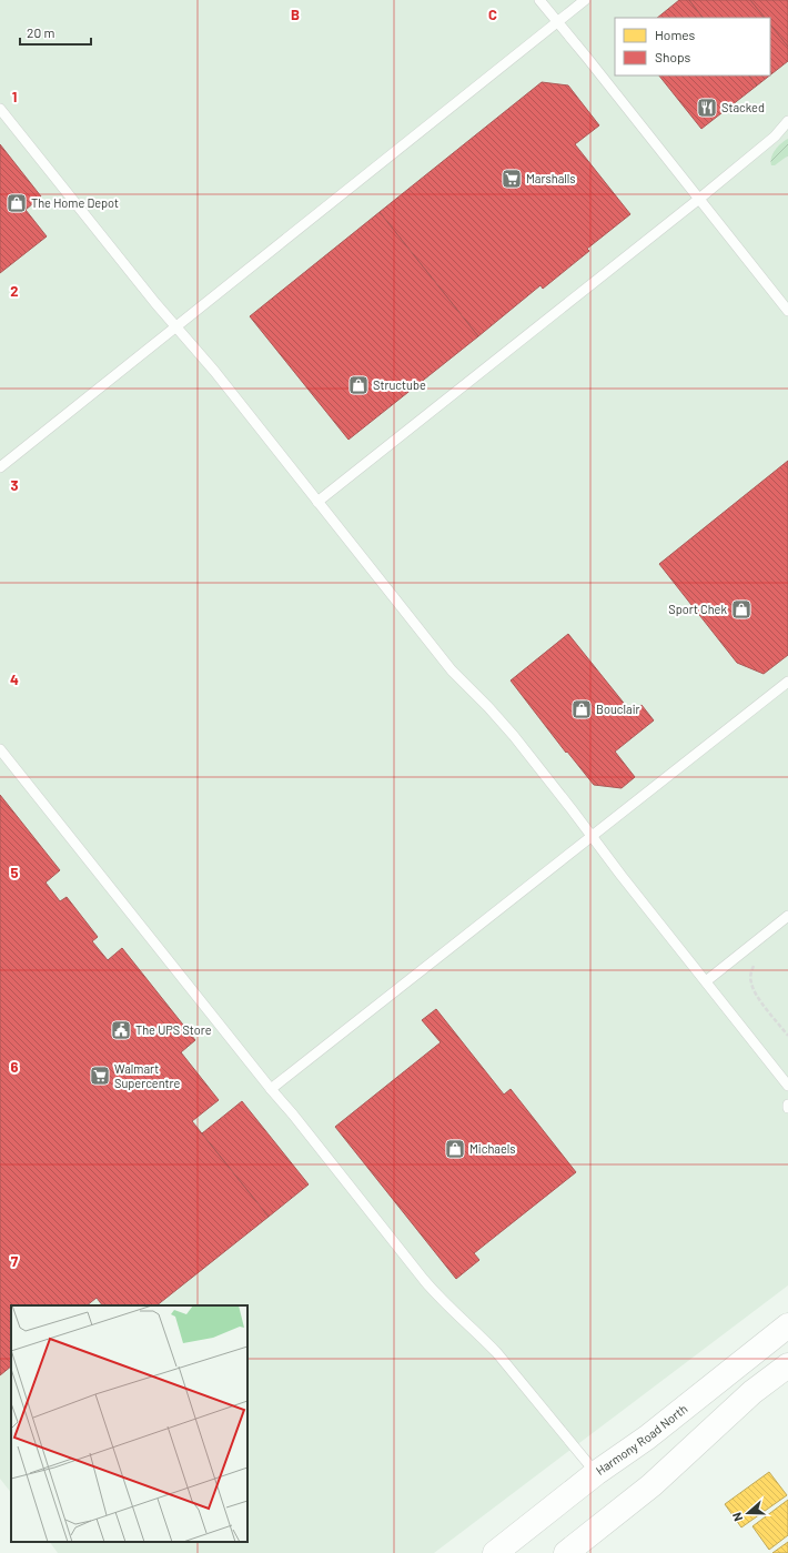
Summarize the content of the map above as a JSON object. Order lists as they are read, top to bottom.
{
  "streets": {
    "main road": ["Harmony Road North"]
  },
  "places": {
    "restaurant": ["Stacked"],
    "supermarket": ["Marshalls", "Walmart Supercentre"],
    "shop": [
      "The Home Depot",
      "Structube",
      "Sport Chek",
      "Bouclair",
      "Michaels"
    ],
    "public building": ["The UPS Store"]
  },
  "legend": ["Homes", "Shops"],
  "scale_bar": "20 m",
  "north": "left",
  "grid": {
    "columns": ["B", "C"],
    "rows": [
      "1",
      "2",
      "3",
      "4",
      "5",
      "6",
      "7"
    ]
  }
}
